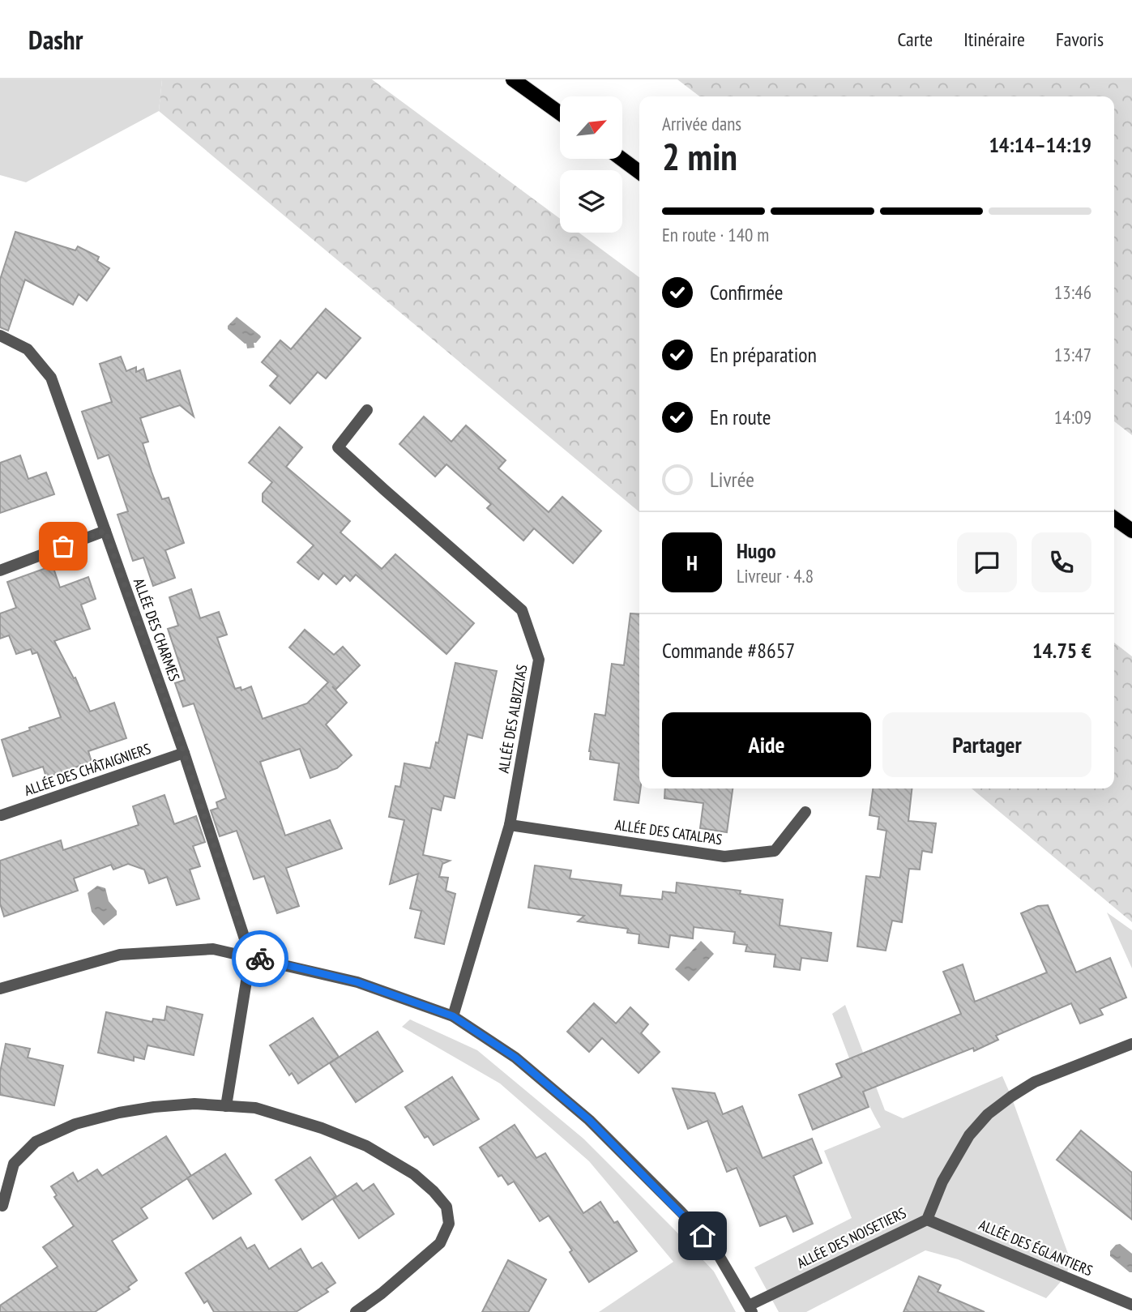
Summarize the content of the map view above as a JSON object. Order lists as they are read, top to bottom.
{
  "streets": {
    "street": [
      "ALLÉE DES CHARMES",
      "ALLÉE DES ALBIZZIAS",
      "ALLÉE DES CHÂTAIGNIERS",
      "ALLÉE DES CATALPAS",
      "ALLÉE DES NOISETIERS",
      "ALLÉE DES ÉGLANTIERS"
    ]
  },
  "crossings": [
    ["ALLÉE DES CHARMES", "ALLÉE DES CHÂTAIGNIERS"],
    ["ALLÉE DES ALBIZZIAS", "ALLÉE DES CATALPAS"],
    ["ALLÉE DES NOISETIERS", "ALLÉE DES ÉGLANTIERS"]
  ],
  "north": "top right",
  "page": {
    "header": "Dashr",
    "nav": ["Carte", "Itinéraire", "Favoris"],
    "heading": ["2 min", "Arrivée dans", "14:14–14:19"],
    "panel": [
      "Hugo",
      "Livreur · 4.8",
      "Commande #8657",
      "14.75 €"
    ],
    "bar": "En route · 140 m",
    "list": [
      ["Confirmée", "13:46"],
      ["En préparation", "13:47"],
      ["En route", "14:09"],
      "Livrée"
    ],
    "round": "H",
    "buttons": ["Aide", "Partager"]
  }
}
